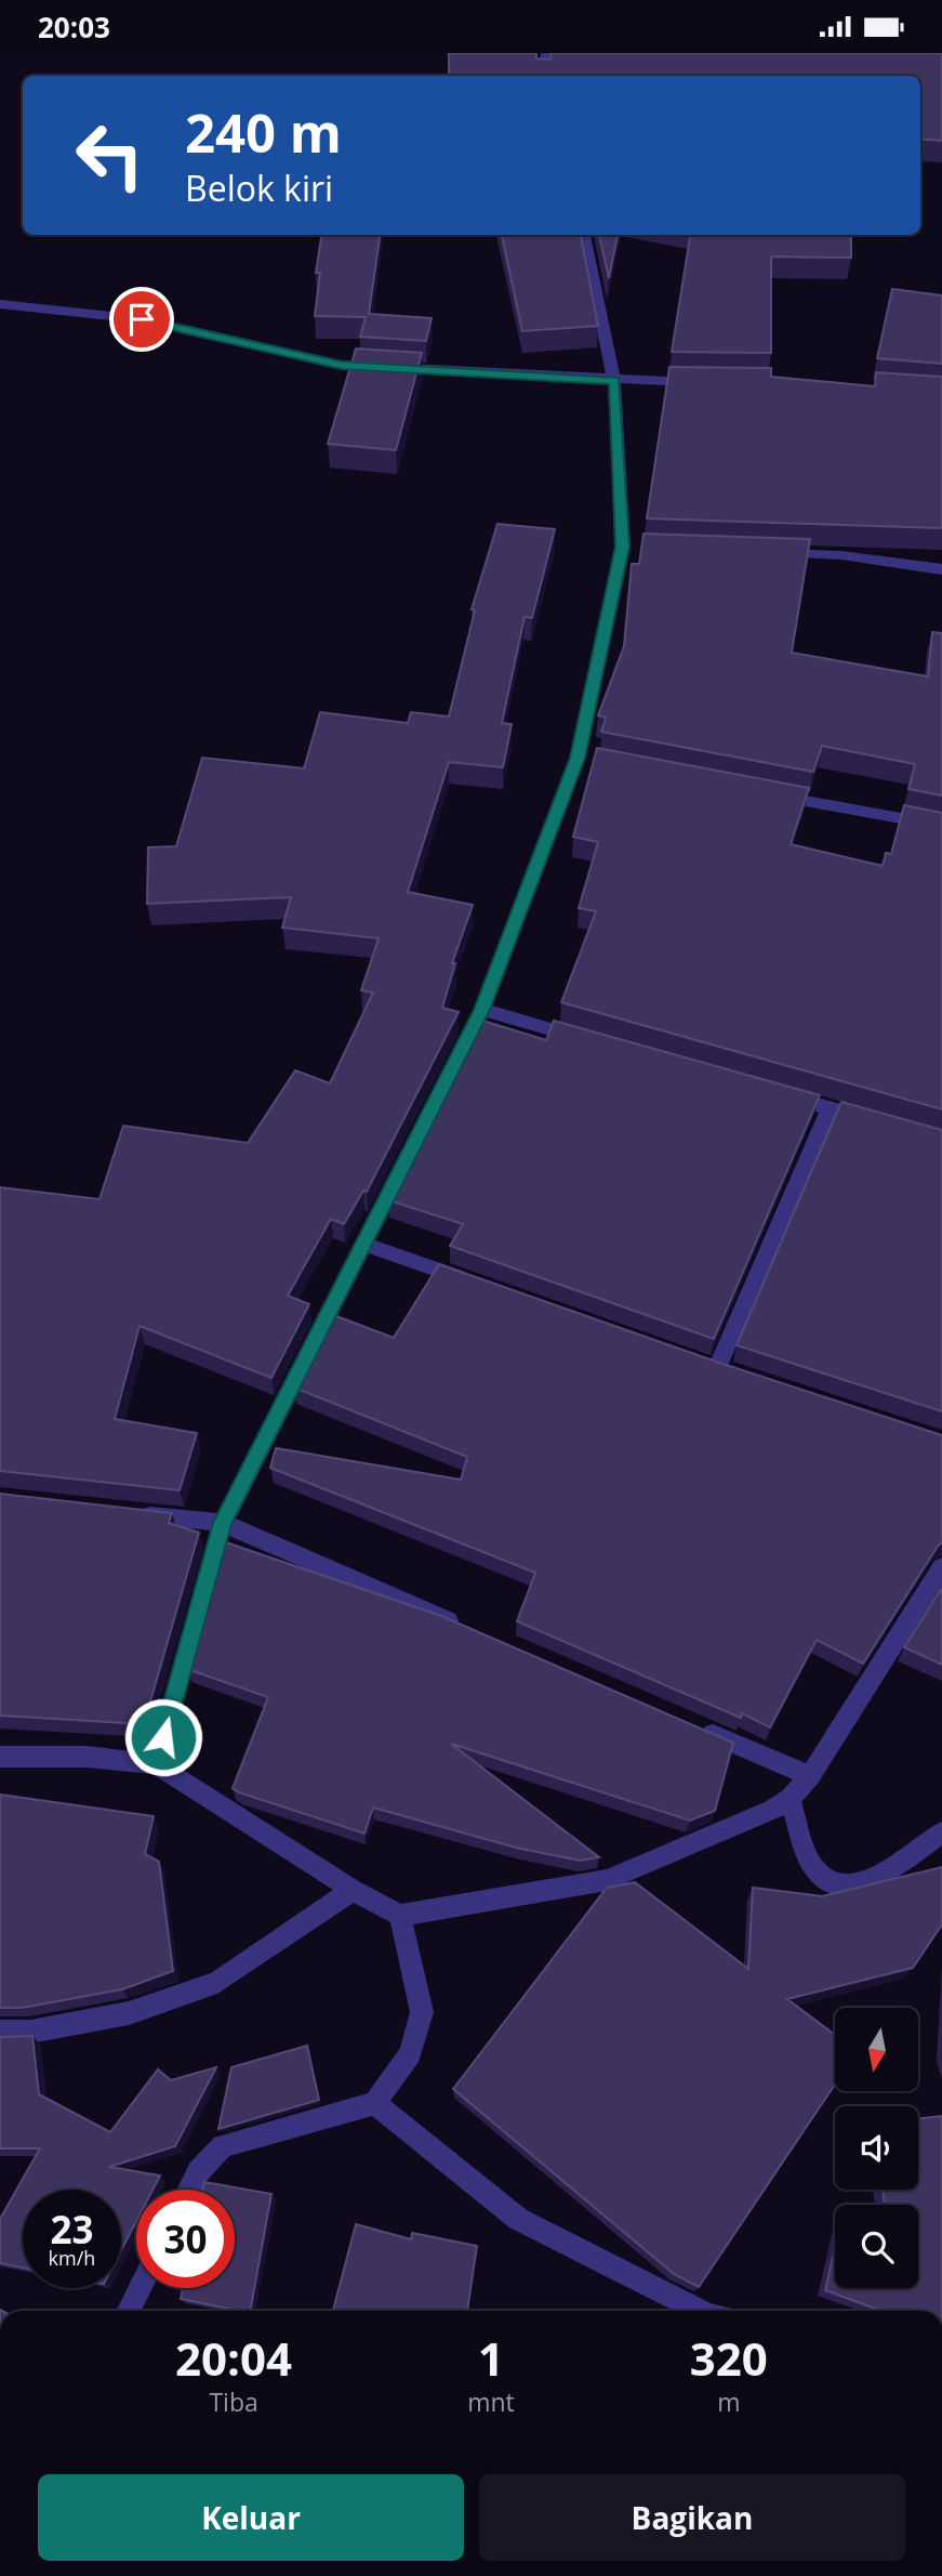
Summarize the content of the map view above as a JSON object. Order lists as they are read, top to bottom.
{
  "north": "bottom",
  "page": {
    "status": "20:03",
    "turn": ["240 m", "Belok kiri"],
    "speed": "23 km/h",
    "limit": "30",
    "eta": [
      "20:04",
      "Tiba",
      "1",
      "mnt",
      "320",
      "m"
    ],
    "buttons": ["Keluar", "Bagikan"]
  }
}
